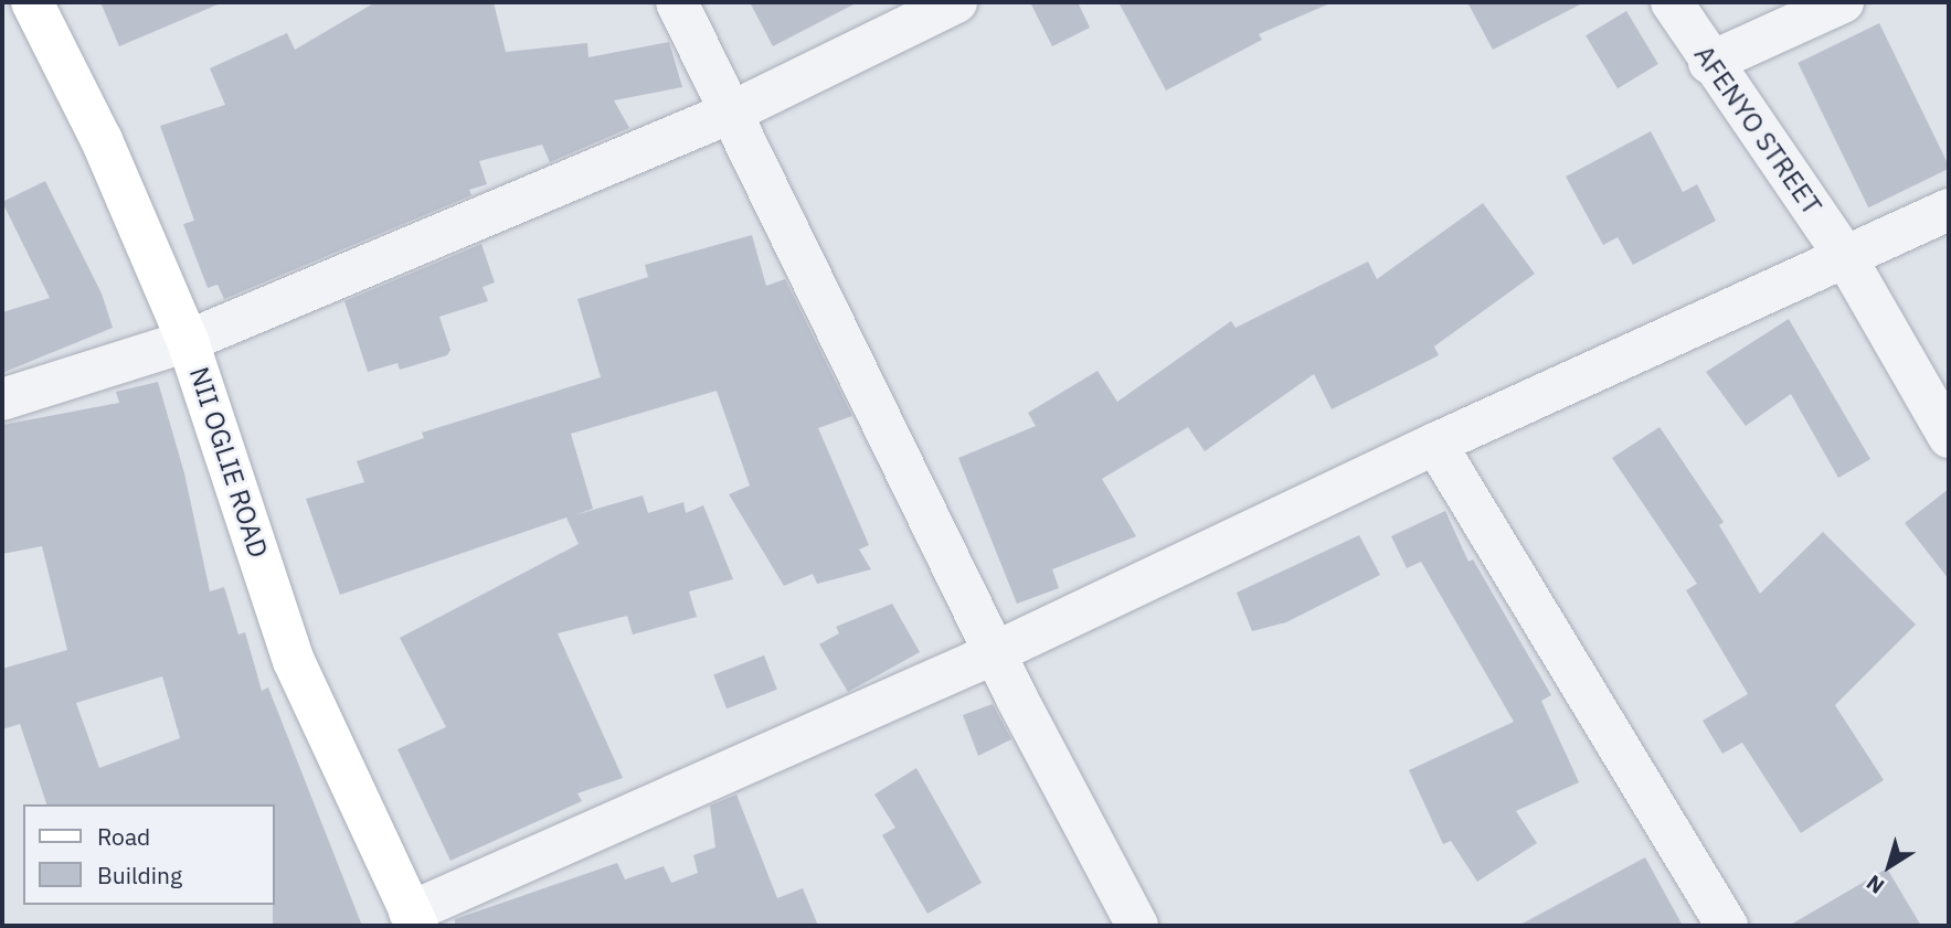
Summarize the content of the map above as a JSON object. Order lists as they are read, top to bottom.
{
  "streets": {
    "street": ["AFENYO STREET", "NII OGLIE ROAD"]
  },
  "legend": ["Road", "Building"],
  "north": "bottom left"
}
